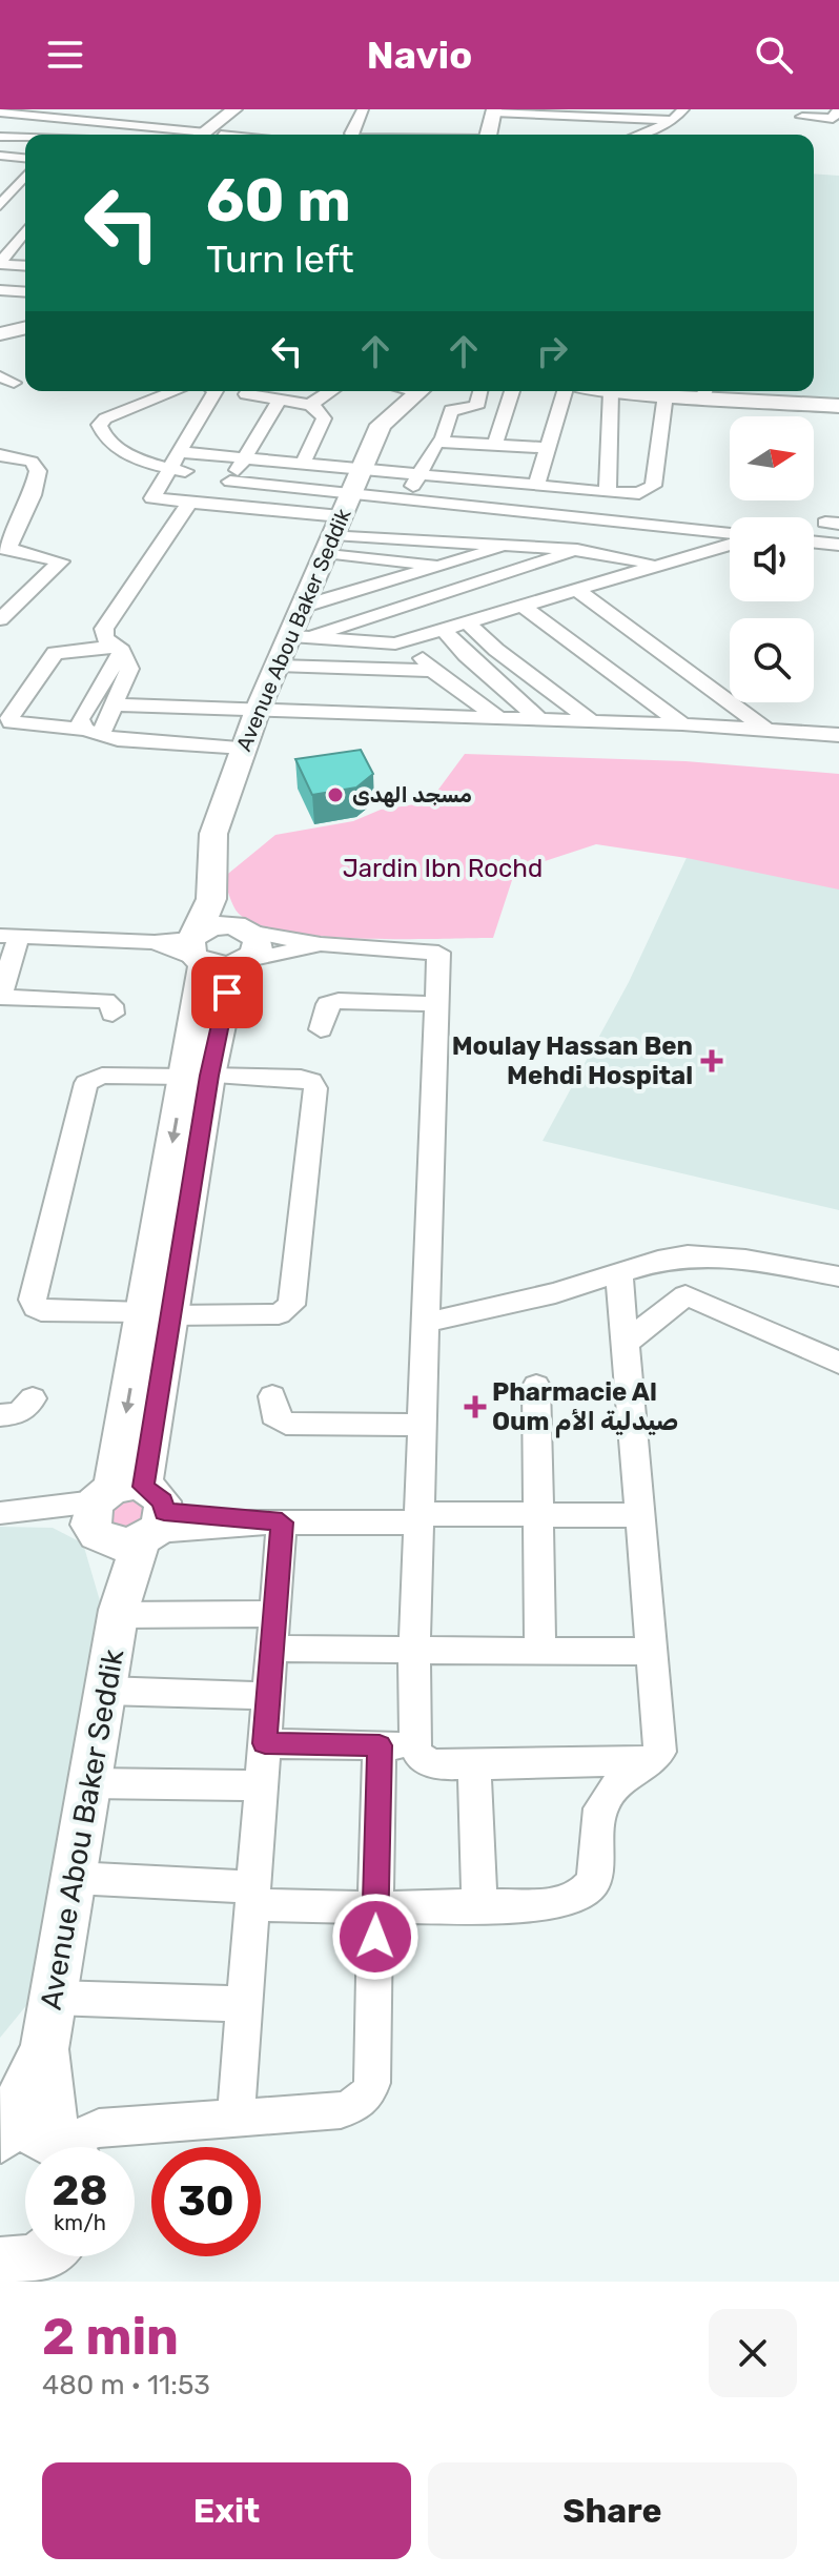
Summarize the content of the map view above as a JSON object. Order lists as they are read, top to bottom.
{
  "streets": {
    "main road": ["Avenue Abou Baker Seddik"]
  },
  "parks": ["Jardin Ibn Rochd"],
  "places": {
    "other": ["مسجد الهدى"],
    "health": ["Moulay Hassan Ben Mehdi Hospital", "Pharmacie Al Oum صيدلية الأم"]
  },
  "north": "right",
  "page": {
    "header": "Navio",
    "turn": ["60 m", "Turn left"],
    "speed": "28 km/h",
    "limit": "30",
    "heading": ["2 min", "480 m · 11:53"],
    "buttons": ["Exit", "Share"]
  }
}
